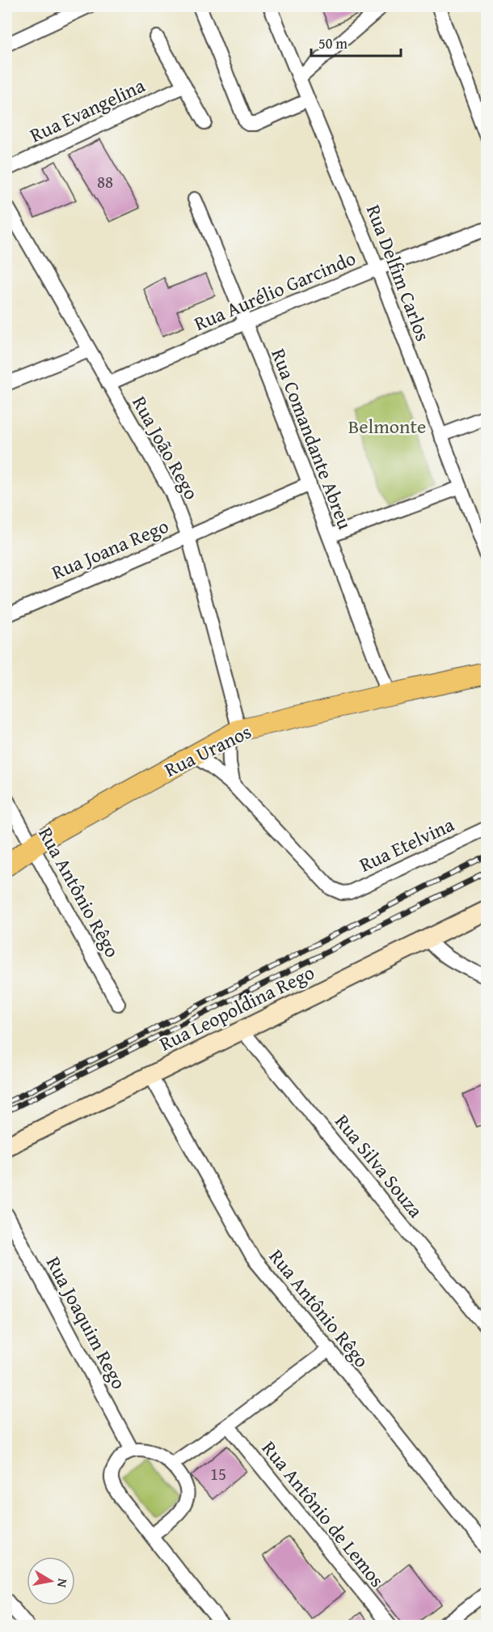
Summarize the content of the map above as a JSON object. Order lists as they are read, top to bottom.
{
  "streets": {
    "main road": ["Rua Uranos", "Rua Leopoldina Rego"],
    "street": [
      "Rua Evangelina",
      "Rua Delfim Carlos",
      "Rua Aurélio Garcindo",
      "Rua Comandante Abreu",
      "Rua João Rego",
      "Rua Joana Rego",
      "Rua Etelvina",
      "Rua Antônio Rêgo",
      "Rua Silva Souza",
      "Rua Joaquim Rego",
      "Rua Antônio de Lemos"
    ]
  },
  "crossings": [
    ["Rua Delfim Carlos", "Rua Aurélio Garcindo"],
    ["Rua Aurélio Garcindo", "Rua Comandante Abreu"],
    ["Rua Aurélio Garcindo", "Rua João Rego"],
    ["Rua Comandante Abreu", "Rua Joana Rego"],
    ["Rua Comandante Abreu", "Rua Uranos"],
    ["Rua João Rego", "Rua Joana Rego"],
    ["Rua João Rego", "Rua Uranos"],
    ["Rua João Rego", "Rua Etelvina"],
    ["Rua Uranos", "Rua Antônio Rêgo"],
    ["Rua Antônio Rêgo", "Rua Leopoldina Rego"],
    ["Rua Leopoldina Rego", "Rua Silva Souza"]
  ],
  "parks": ["Belmonte"],
  "house_numbers": ["88", "15"],
  "scale_bar": "50 m",
  "north": "right"
}
